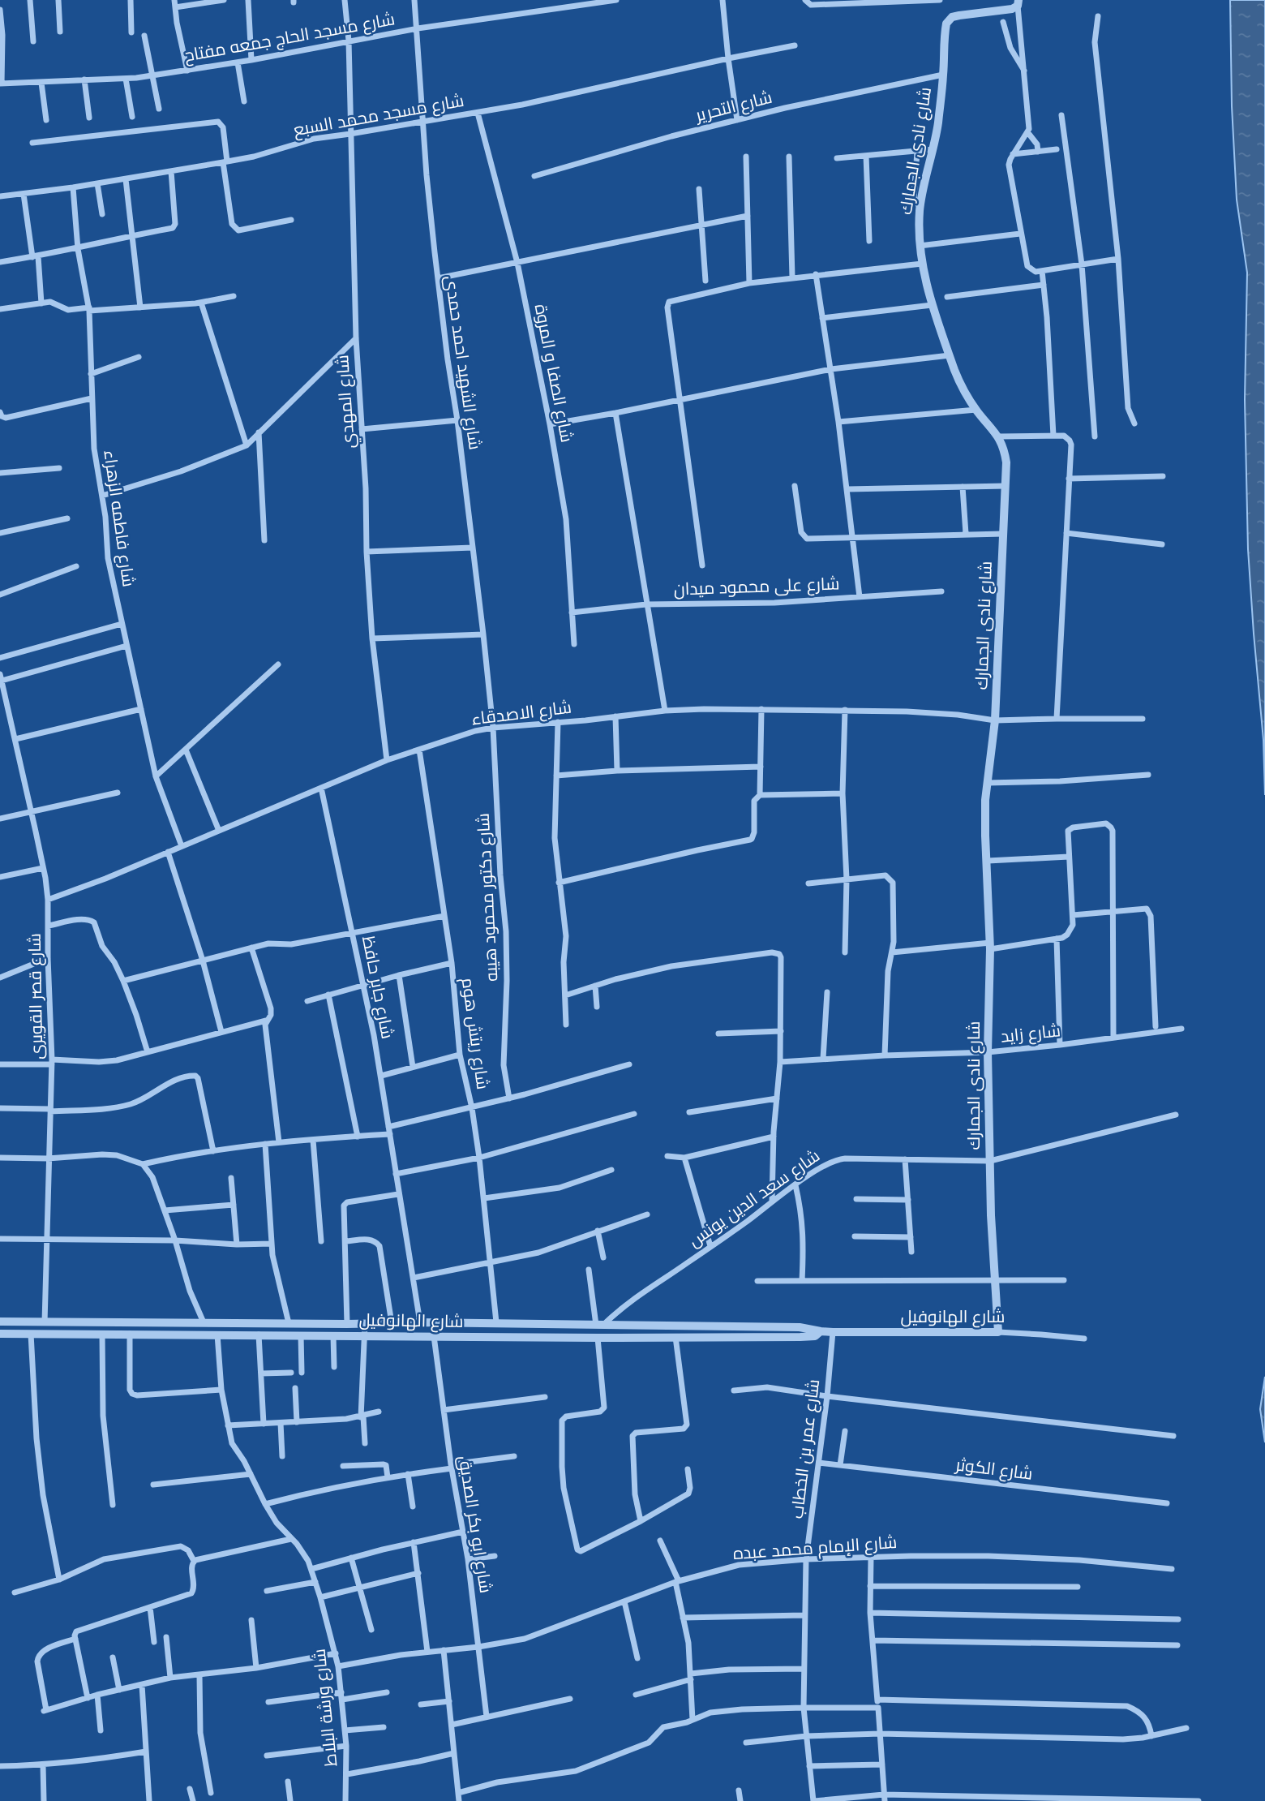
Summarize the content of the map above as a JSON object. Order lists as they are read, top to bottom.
{
  "streets": {
    "street": [
      "شارع مسجد الحاج جمعه مفتاح",
      "شارع التحرير",
      "شارع مسجد محمد السبع",
      "شارع نادى الجمارك",
      "شارع الشهيد احمد حمدى",
      "شارع الصفا و المروة",
      "شارع المهدي",
      "شارع فاطمه الزهراء",
      "شارع على محمود ميدان",
      "شارع الاصدقاء",
      "شارع دكتور محمود هيبه",
      "شارع جابر حافظ",
      "شارع قصر القويرى",
      "شارع ريتش هوم",
      "شارع زايد",
      "شارع سعد الدين يونس",
      "شارع الهانوفيل",
      "شارع عمر بن الخطاب",
      "شارع الكوثر",
      "شارع ابو بكر الصديق",
      "شارع الإمام محمد عبده",
      "شارع ورشة البلاط"
    ]
  },
  "crossings": [
    ["شارع مسجد الحاج جمعه مفتاح", "شارع الشهيد احمد حمدى"],
    ["شارع مسجد الحاج جمعه مفتاح", "شارع المهدي"],
    ["شارع التحرير", "شارع نادى الجمارك"],
    ["شارع مسجد محمد السبع", "شارع الشهيد احمد حمدى"],
    ["شارع مسجد محمد السبع", "شارع الصفا و المروة"],
    ["شارع مسجد محمد السبع", "شارع المهدي"],
    ["شارع مسجد محمد السبع", "شارع فاطمه الزهراء"],
    ["شارع نادى الجمارك", "شارع الاصدقاء"],
    ["شارع نادى الجمارك", "شارع زايد"],
    ["شارع نادى الجمارك", "شارع سعد الدين يونس"],
    ["شارع نادى الجمارك", "شارع الهانوفيل"],
    ["شارع الشهيد احمد حمدى", "شارع الاصدقاء"],
    ["شارع الشهيد احمد حمدى", "شارع دكتور محمود هيبه"],
    ["شارع الصفا و المروة", "شارع على محمود ميدان"],
    ["شارع المهدي", "شارع الاصدقاء"],
    ["شارع فاطمه الزهراء", "شارع الاصدقاء"],
    ["شارع الاصدقاء", "شارع دكتور محمود هيبه"],
    ["شارع الاصدقاء", "شارع جابر حافظ"],
    ["شارع الاصدقاء", "شارع قصر القويرى"],
    ["شارع الاصدقاء", "شارع ريتش هوم"],
    ["شارع جابر حافظ", "شارع الهانوفيل"],
    ["شارع قصر القويرى", "شارع الهانوفيل"],
    ["شارع ريتش هوم", "شارع الهانوفيل"],
    ["شارع سعد الدين يونس", "شارع الهانوفيل"],
    ["شارع الهانوفيل", "شارع عمر بن الخطاب"],
    ["شارع الهانوفيل", "شارع ابو بكر الصديق"],
    ["شارع الهانوفيل", "شارع ورشة البلاط"],
    ["شارع عمر بن الخطاب", "شارع الكوثر"],
    ["شارع عمر بن الخطاب", "شارع الإمام محمد عبده"],
    ["شارع ابو بكر الصديق", "شارع الإمام محمد عبده"],
    ["شارع الإمام محمد عبده", "شارع ورشة البلاط"]
  ]
}
